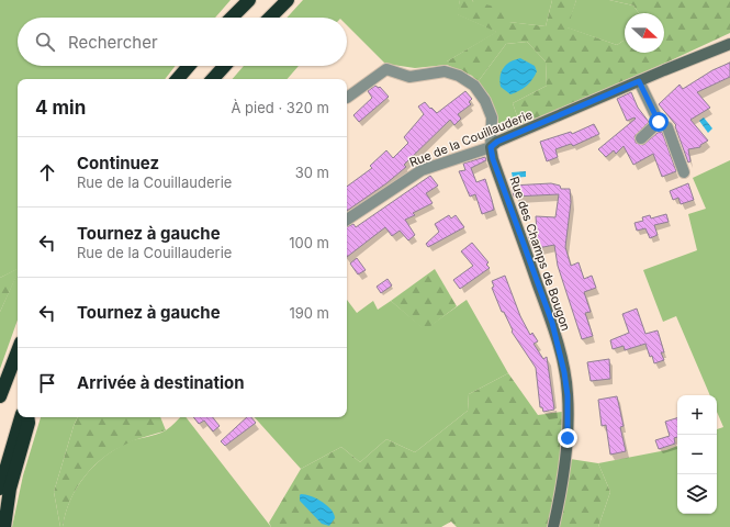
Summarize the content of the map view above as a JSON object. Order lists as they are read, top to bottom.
{
  "streets": {
    "street": ["Rue de la Couillauderie", "Rue des Champs de Bougon"]
  },
  "crossings": [
    ["Rue de la Couillauderie", "Rue des Champs de Bougon"]
  ],
  "north": "right",
  "page": {
    "search": "Rechercher",
    "heading": ["4 min", "À pied · 320 m"],
    "list": [
      ["Continuez", "Rue de la Couillauderie", "30 m"],
      ["Tournez à gauche", "Rue de la Couillauderie", "100 m"],
      ["Tournez à gauche", "190 m"],
      "Arrivée à destination"
    ],
    "map_buttons": ["+", "−"]
  }
}
